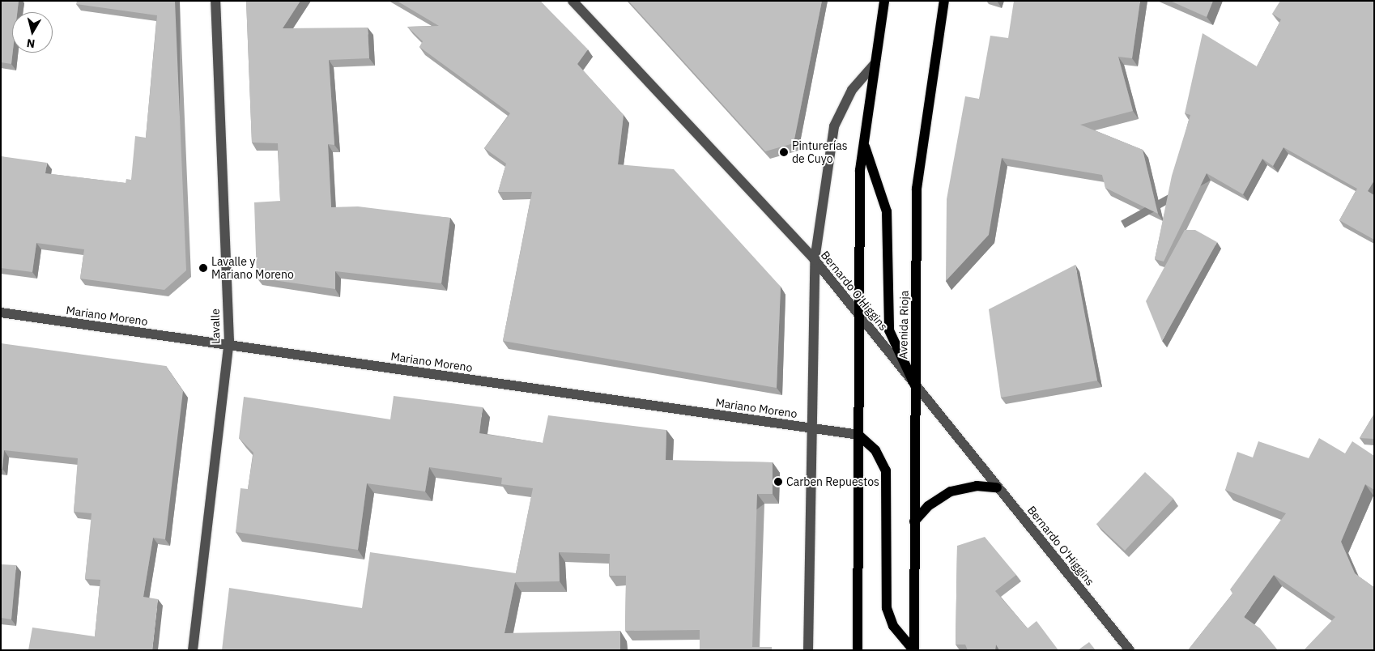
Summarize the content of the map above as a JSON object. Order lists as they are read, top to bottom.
{
  "streets": {
    "main road": ["Avenida Rioja"],
    "street": ["Bernardo O'Higgins", "Mariano Moreno", "Lavalle"]
  },
  "crossings": [
    ["Bernardo O'Higgins", "Avenida Rioja"],
    ["Mariano Moreno", "Lavalle"]
  ],
  "places": ["Pinturerías de Cuyo", "Lavalle y Mariano Moreno", "Carben Repuestos"],
  "north": "bottom"
}
